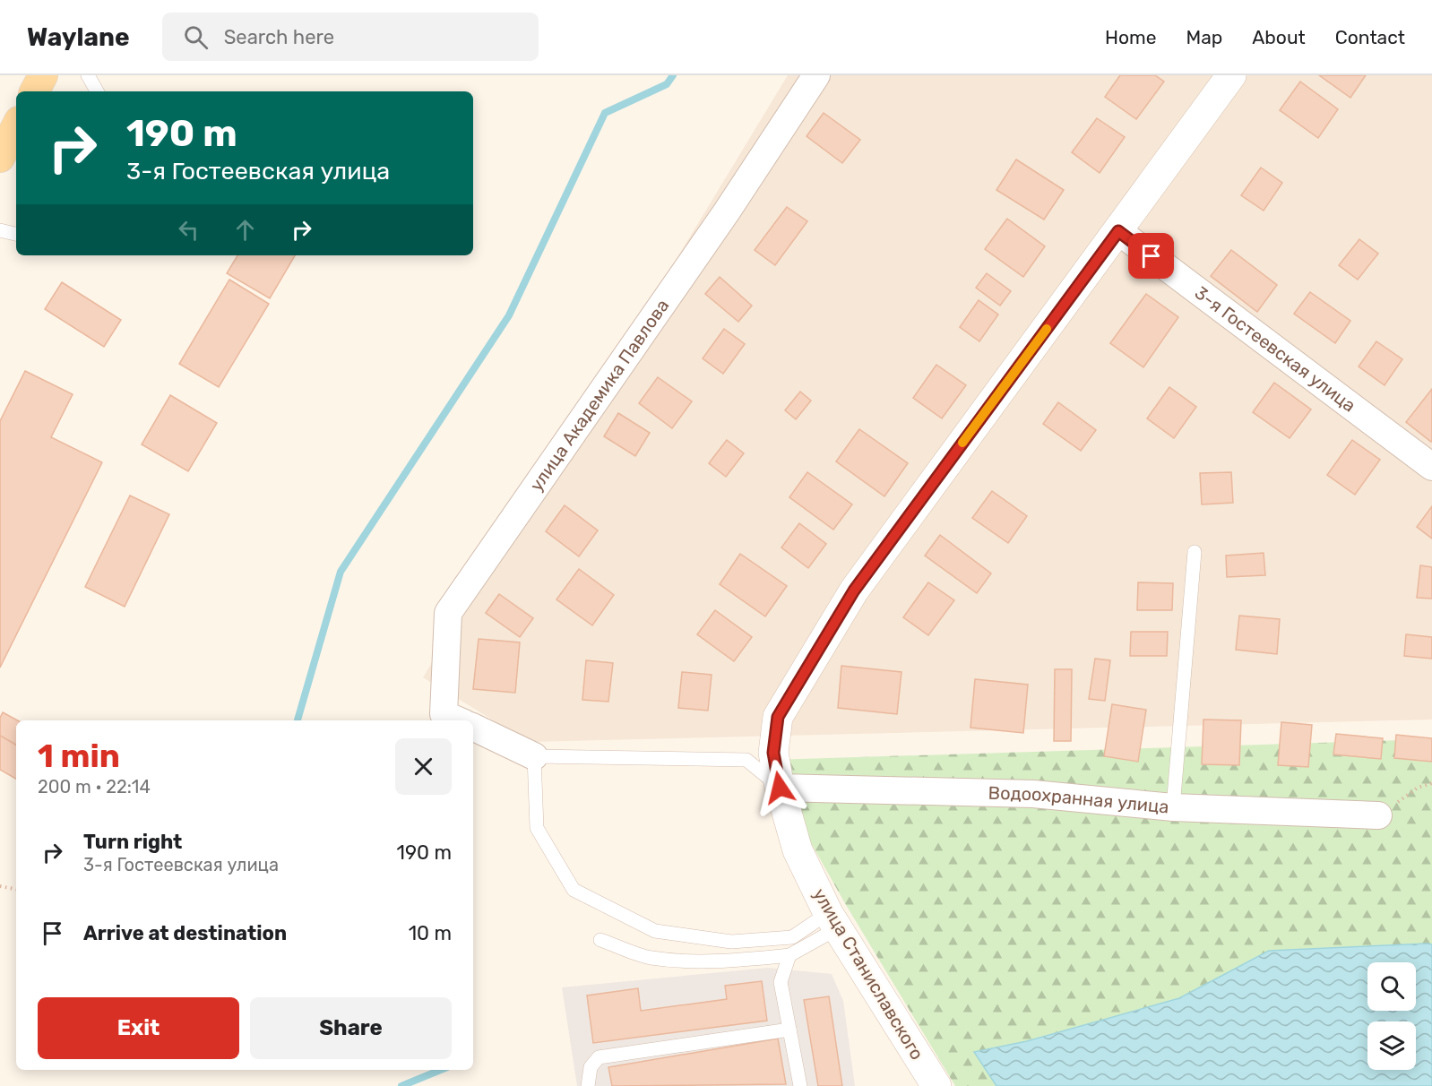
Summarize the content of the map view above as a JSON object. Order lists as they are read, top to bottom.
{
  "streets": {
    "street": [
      "3-я Гостеевская улица",
      "улица Академика Павлова",
      "Водоохранная улица",
      "улица Станиславского"
    ]
  },
  "crossings": [
    ["3-я Гостеевская улица", "улица Станиславского"],
    ["Водоохранная улица", "улица Станиславского"]
  ],
  "page": {
    "header": "Waylane",
    "search": "Search here",
    "nav": [
      "Home",
      "Map",
      "About",
      "Contact"
    ],
    "turn": ["190 m", "3-я Гостеевская улица"],
    "heading": ["1 min", "200 m · 22:14"],
    "list": [
      {
        "name": "Turn right",
        "note": "3-я Гостеевская улица",
        "value": "190 m"
      },
      {
        "name": "Arrive at destination",
        "value": "10 m"
      }
    ],
    "buttons": ["Exit", "Share"]
  }
}
